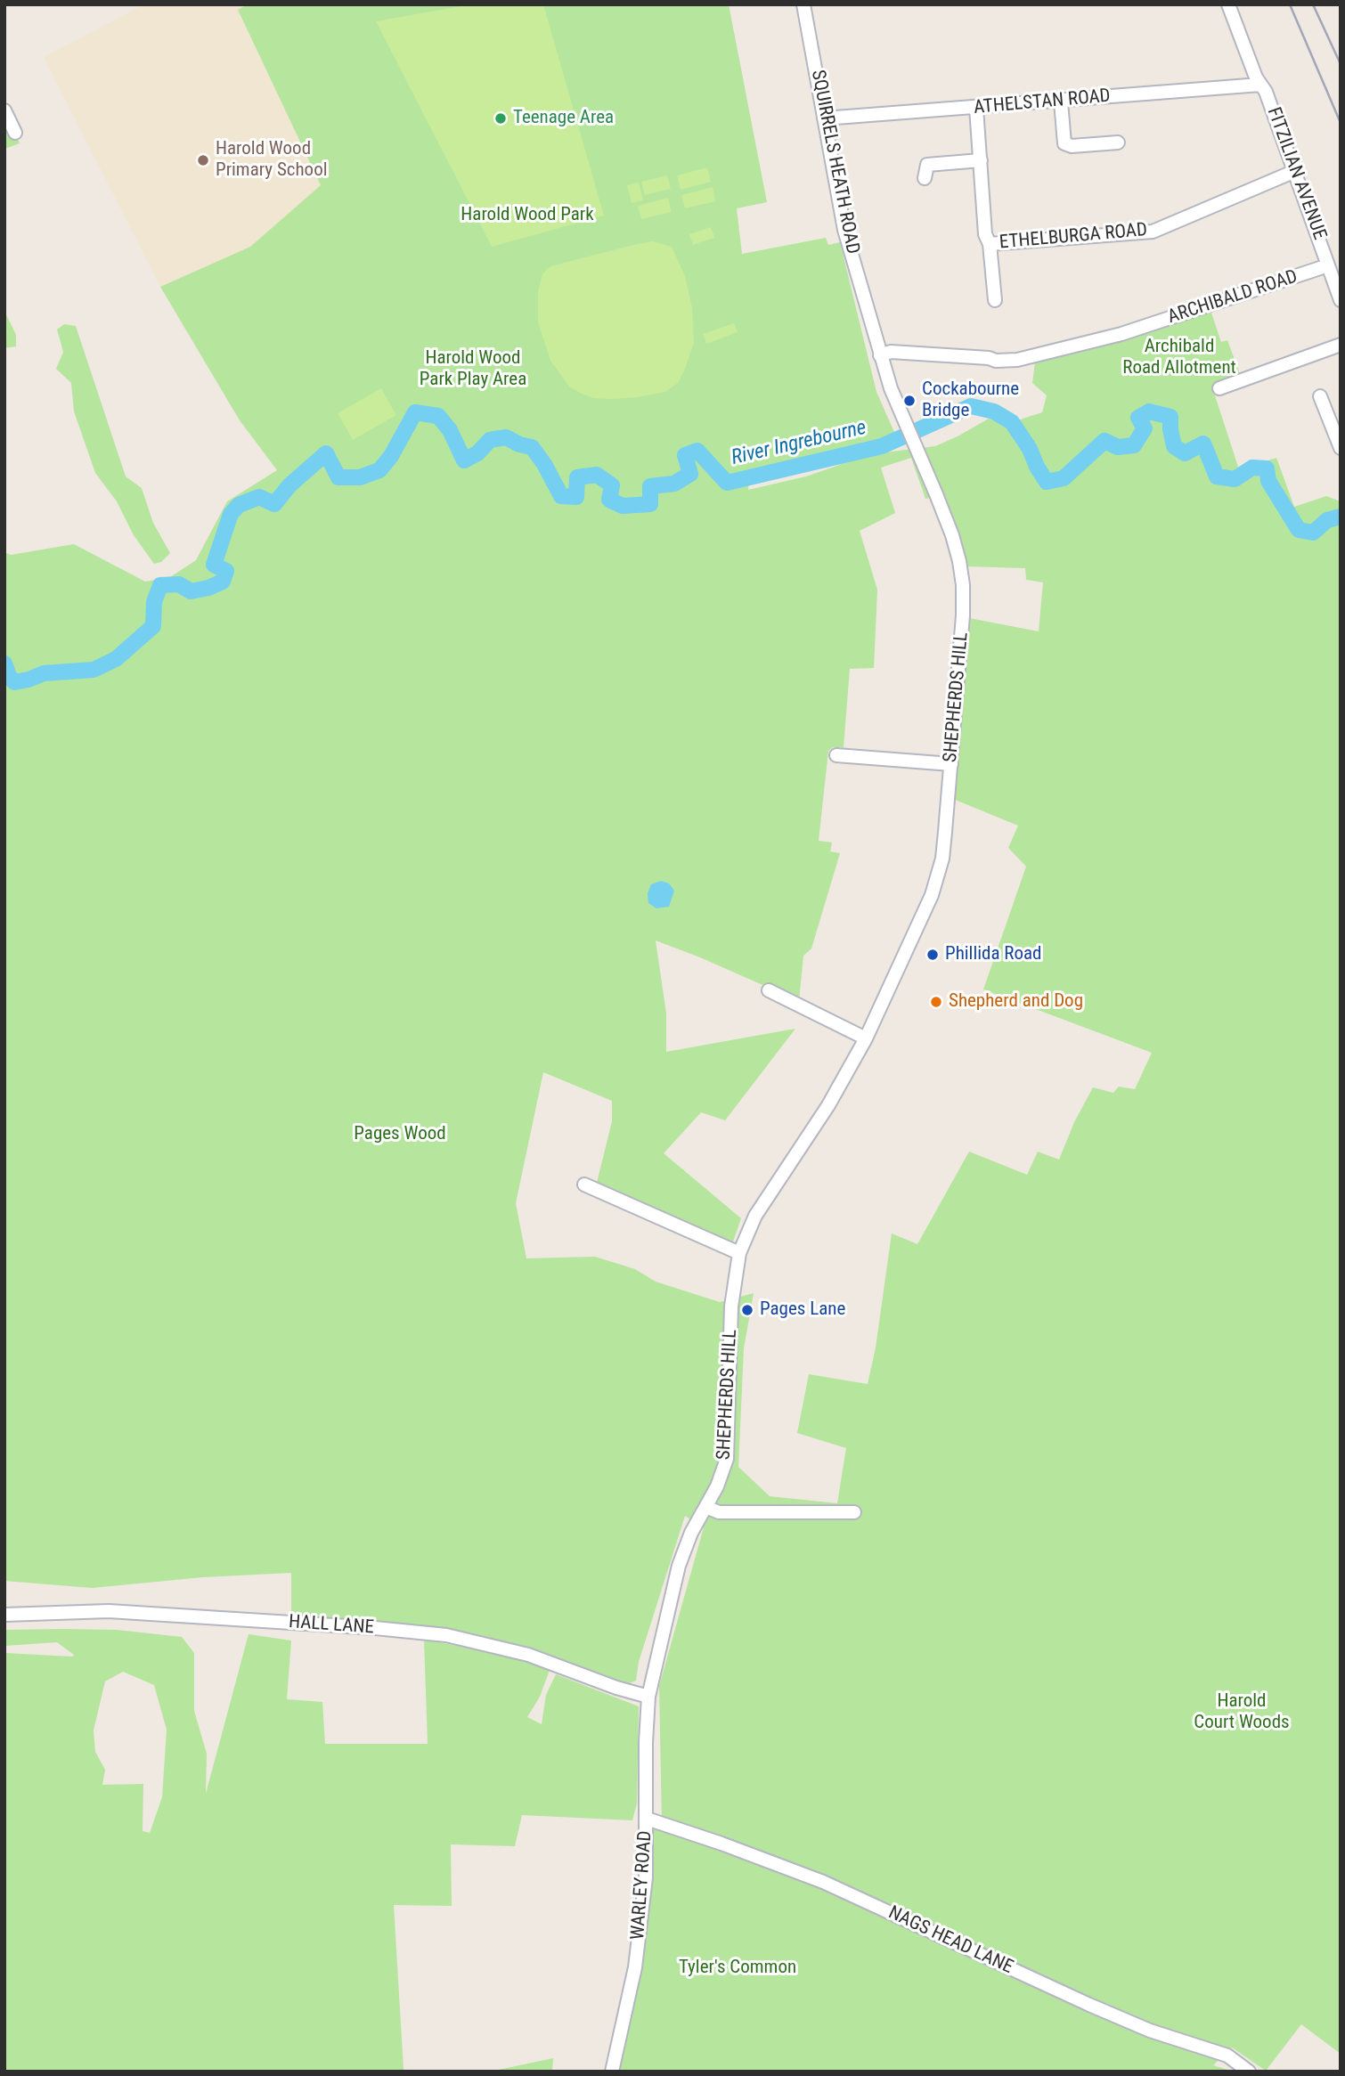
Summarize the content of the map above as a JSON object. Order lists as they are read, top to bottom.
{
  "streets": {
    "street": [
      "ATHELSTAN ROAD",
      "SQUIRRELS HEATH ROAD",
      "FITZILIAN AVENUE",
      "ETHELBURGA ROAD",
      "ARCHIBALD ROAD",
      "SHEPHERDS HILL",
      "HALL LANE",
      "WARLEY ROAD",
      "NAGS HEAD LANE"
    ]
  },
  "crossings": [
    ["ATHELSTAN ROAD", "SQUIRRELS HEATH ROAD"],
    ["ATHELSTAN ROAD", "FITZILIAN AVENUE"],
    ["SQUIRRELS HEATH ROAD", "ARCHIBALD ROAD"],
    ["SQUIRRELS HEATH ROAD", "SHEPHERDS HILL"],
    ["FITZILIAN AVENUE", "ETHELBURGA ROAD"],
    ["FITZILIAN AVENUE", "ARCHIBALD ROAD"],
    ["ARCHIBALD ROAD", "SHEPHERDS HILL"],
    ["SHEPHERDS HILL", "HALL LANE"],
    ["SHEPHERDS HILL", "WARLEY ROAD"],
    ["HALL LANE", "WARLEY ROAD"],
    ["WARLEY ROAD", "NAGS HEAD LANE"]
  ],
  "water": ["River Ingrebourne"],
  "parks": [
    "Harold Wood Park",
    "Archibald Road Allotment",
    "Harold Wood Park Play Area",
    "Pages Wood",
    "Harold Court Woods",
    "Tyler's Common"
  ],
  "places": [
    "Teenage Area",
    "Harold Wood Primary School",
    "Cockabourne Bridge",
    "Phillida Road",
    "Shepherd and Dog",
    "Pages Lane"
  ]
}
